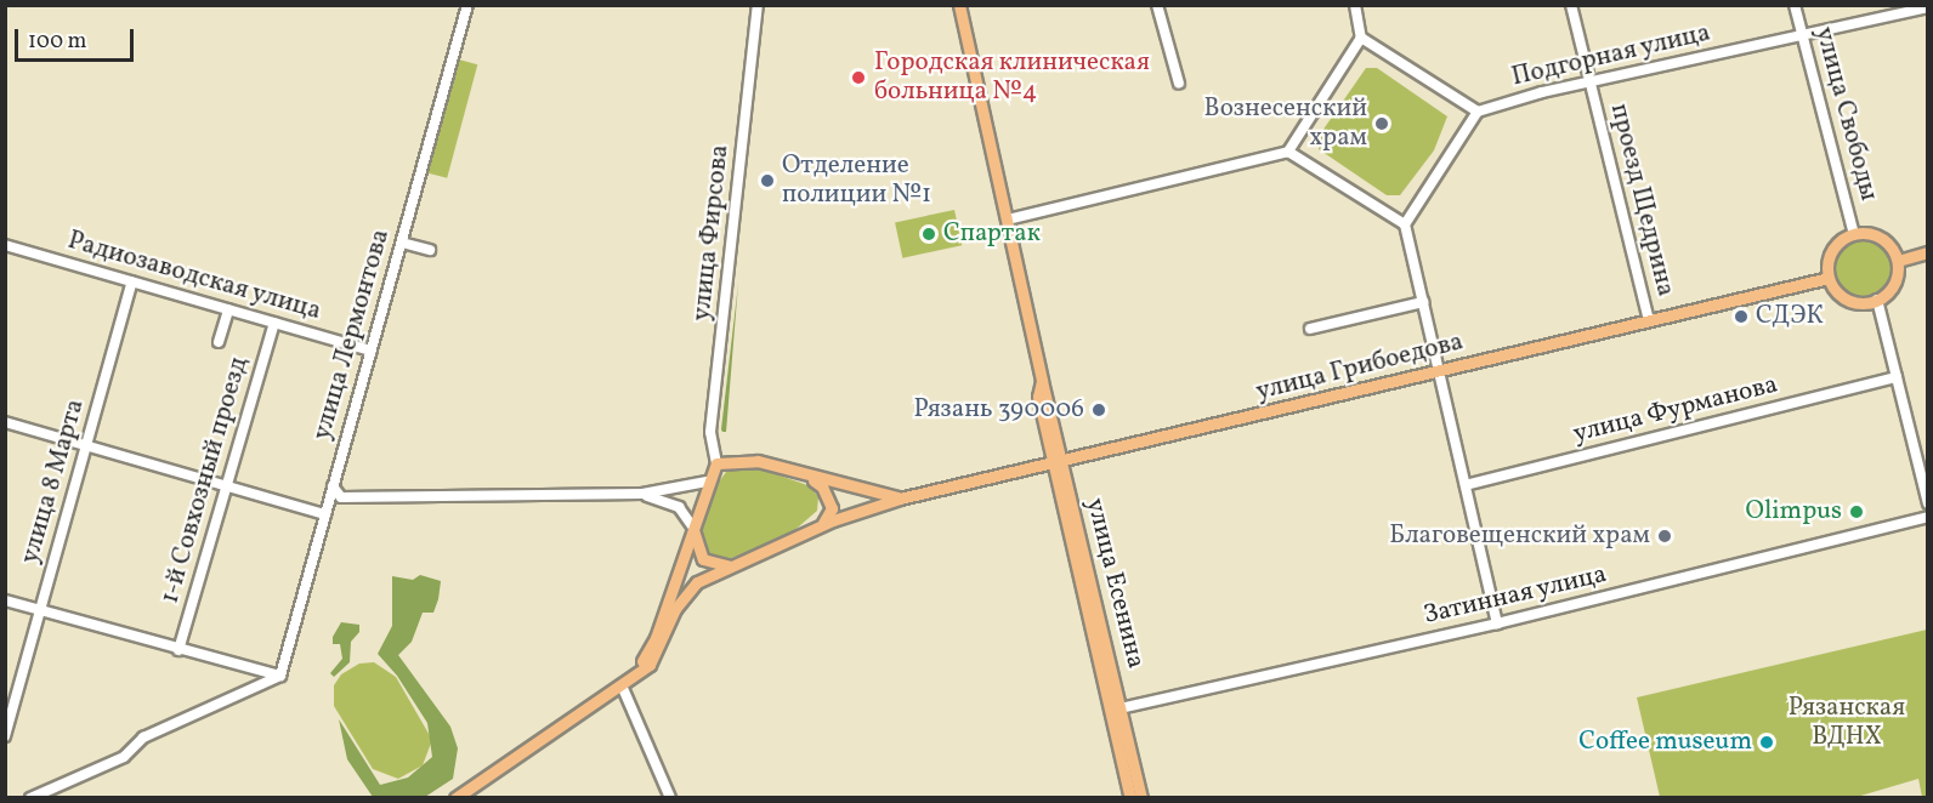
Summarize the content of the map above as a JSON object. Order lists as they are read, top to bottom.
{
  "streets": {
    "main road": ["улица Грибоедова", "улица Есенина"],
    "street": [
      "Подгорная улица",
      "улица Свободы",
      "проезд Щедрина",
      "улица Фирсова",
      "Радиозаводская улица",
      "улица Лермонтова",
      "улица Фурманова",
      "1-й Совхозный проезд",
      "улица 8 Марта",
      "Затинная улица"
    ]
  },
  "crossings": [
    ["Подгорная улица", "улица Свободы"],
    ["Подгорная улица", "проезд Щедрина"],
    ["улица Свободы", "улица Грибоедова"],
    ["проезд Щедрина", "улица Грибоедова"],
    ["Радиозаводская улица", "улица Лермонтова"],
    ["Радиозаводская улица", "1-й Совхозный проезд"],
    ["Радиозаводская улица", "улица 8 Марта"],
    ["улица Грибоедова", "улица Есенина"],
    ["улица Есенина", "Затинная улица"]
  ],
  "parks": ["Рязанская ВДНХ"],
  "places": [
    "Городская клиническая больница №4",
    "Вознесенский храм",
    "Отделение полиции №1",
    "Спартак",
    "СДЭК",
    "Рязань 390006",
    "Olimpus",
    "Благовещенский храм",
    "Coffee museum"
  ],
  "scale_bar": "100 m"
}
